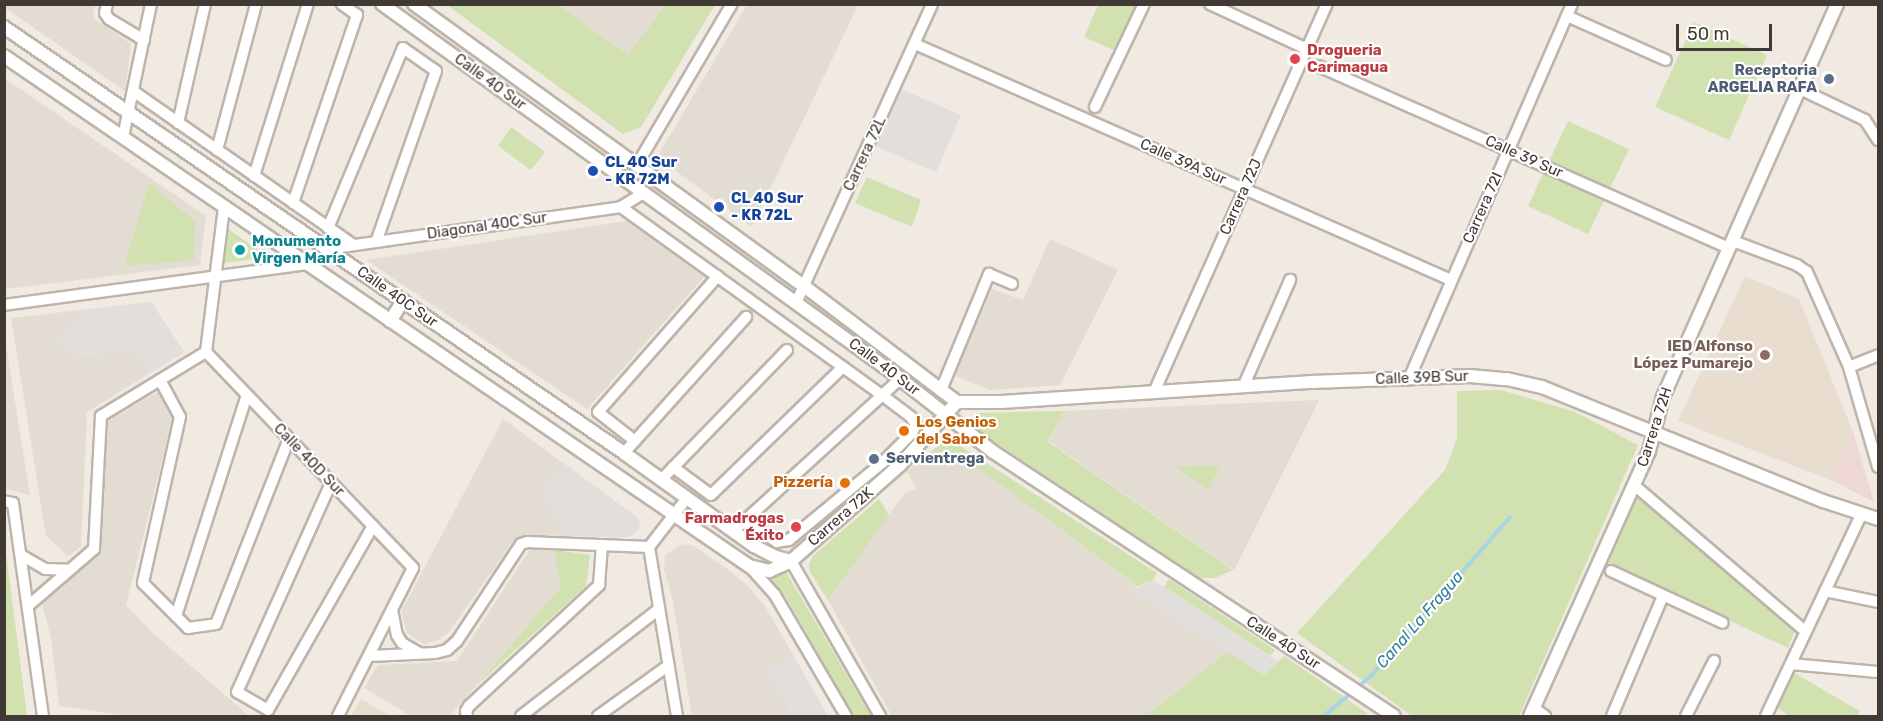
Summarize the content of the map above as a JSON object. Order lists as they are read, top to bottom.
{
  "streets": {
    "street": [
      "Calle 40 Sur",
      "Carrera 72L",
      "Calle 39 Sur",
      "Calle 39A Sur",
      "Carrera 72J",
      "Carrera 72I",
      "Diagonal 40C Sur",
      "Calle 40C Sur",
      "Calle 39B Sur",
      "Carrera 72H",
      "Calle 40D Sur",
      "Carrera 72K"
    ]
  },
  "crossings": [
    ["Calle 40 Sur", "Carrera 72L"],
    ["Calle 40 Sur", "Diagonal 40C Sur"],
    ["Calle 40 Sur", "Calle 40C Sur"],
    ["Calle 40 Sur", "Calle 39B Sur"],
    ["Calle 40 Sur", "Carrera 72K"],
    ["Carrera 72L", "Calle 39A Sur"],
    ["Calle 39 Sur", "Carrera 72I"],
    ["Calle 39 Sur", "Carrera 72H"],
    ["Calle 39A Sur", "Carrera 72J"],
    ["Calle 39A Sur", "Carrera 72I"],
    ["Carrera 72J", "Calle 39B Sur"],
    ["Carrera 72I", "Calle 39B Sur"],
    ["Diagonal 40C Sur", "Calle 40C Sur"],
    ["Calle 40C Sur", "Carrera 72K"],
    ["Calle 39B Sur", "Carrera 72H"]
  ],
  "water": ["Canal La Fragua"],
  "places": [
    "Drogueria Carimagua",
    "Receptoria ARGELIA RAFA",
    "CL 40 Sur - KR 72M",
    "CL 40 Sur - KR 72L",
    "Monumento Virgen María",
    "IED Alfonso López Pumarejo",
    "Los Genios del Sabor",
    "Servientrega",
    "Pizzería",
    "Farmadrogas Éxito"
  ],
  "scale_bar": "50 m"
}
